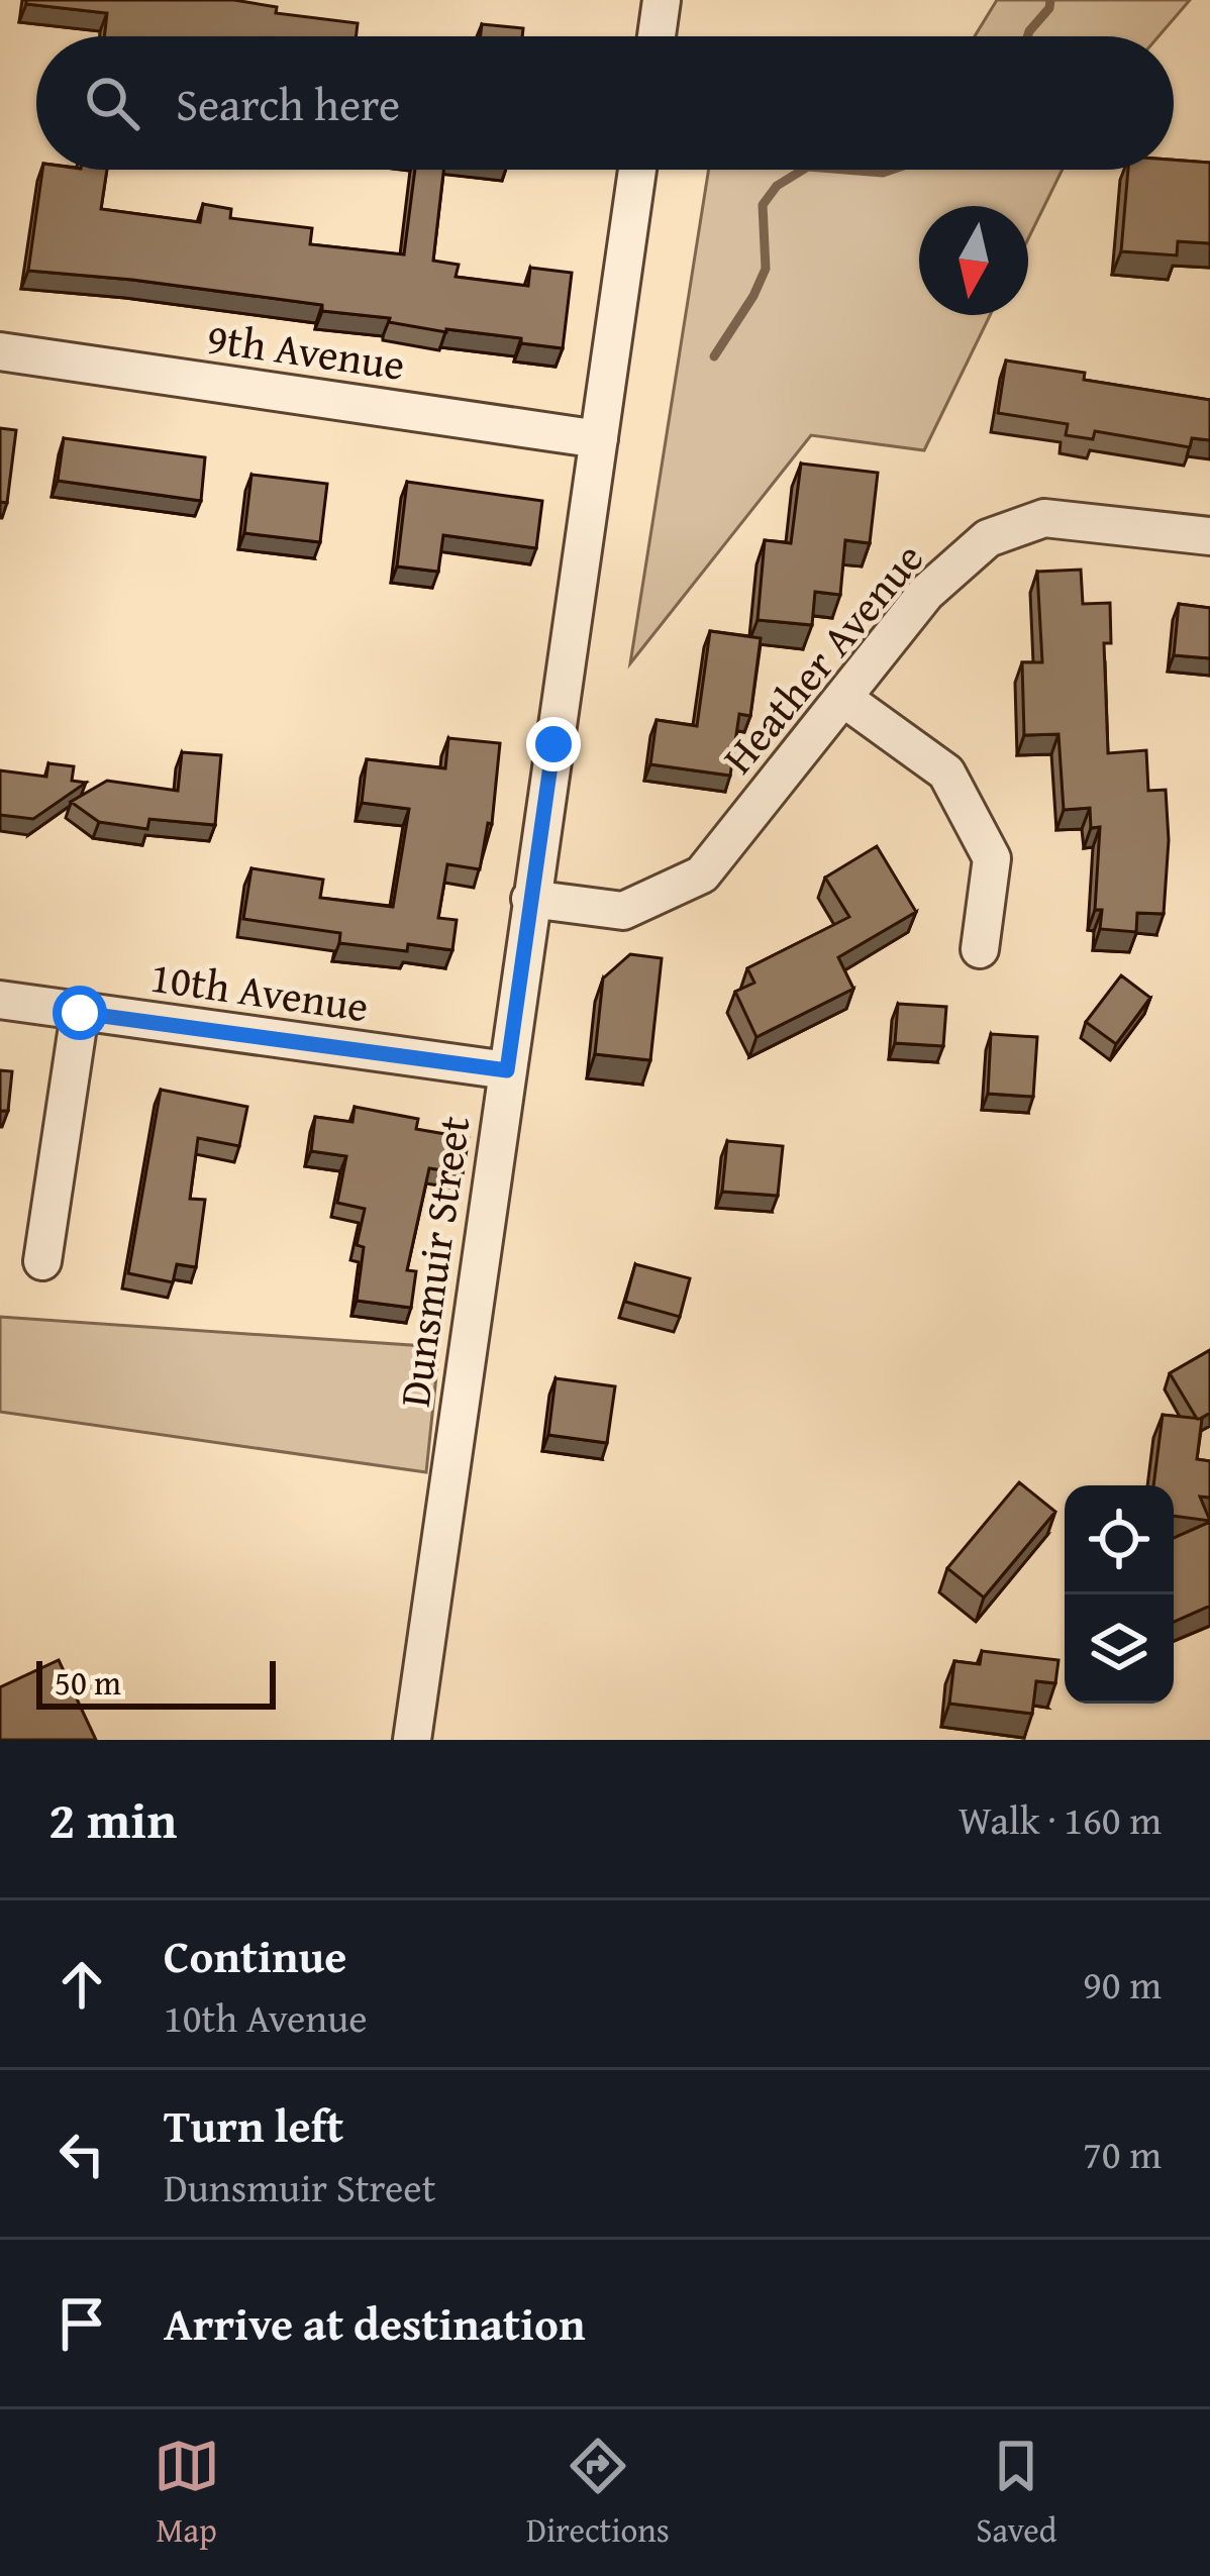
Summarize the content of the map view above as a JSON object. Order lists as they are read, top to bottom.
{
  "streets": {
    "street": [
      "9th Avenue",
      "Heather Avenue",
      "10th Avenue",
      "Dunsmuir Street"
    ]
  },
  "crossings": [
    ["9th Avenue", "Dunsmuir Street"],
    ["Heather Avenue", "Dunsmuir Street"],
    ["10th Avenue", "Dunsmuir Street"]
  ],
  "scale_bar": "50 m",
  "north": "bottom",
  "page": {
    "search": "Search here",
    "scale": "50 m",
    "heading": ["2 min", "Walk · 160 m"],
    "list": [
      ["Continue", "10th Avenue", "90 m"],
      ["Turn left", "Dunsmuir Street", "70 m"],
      "Arrive at destination"
    ],
    "nav": ["Map", "Directions", "Saved"]
  }
}
